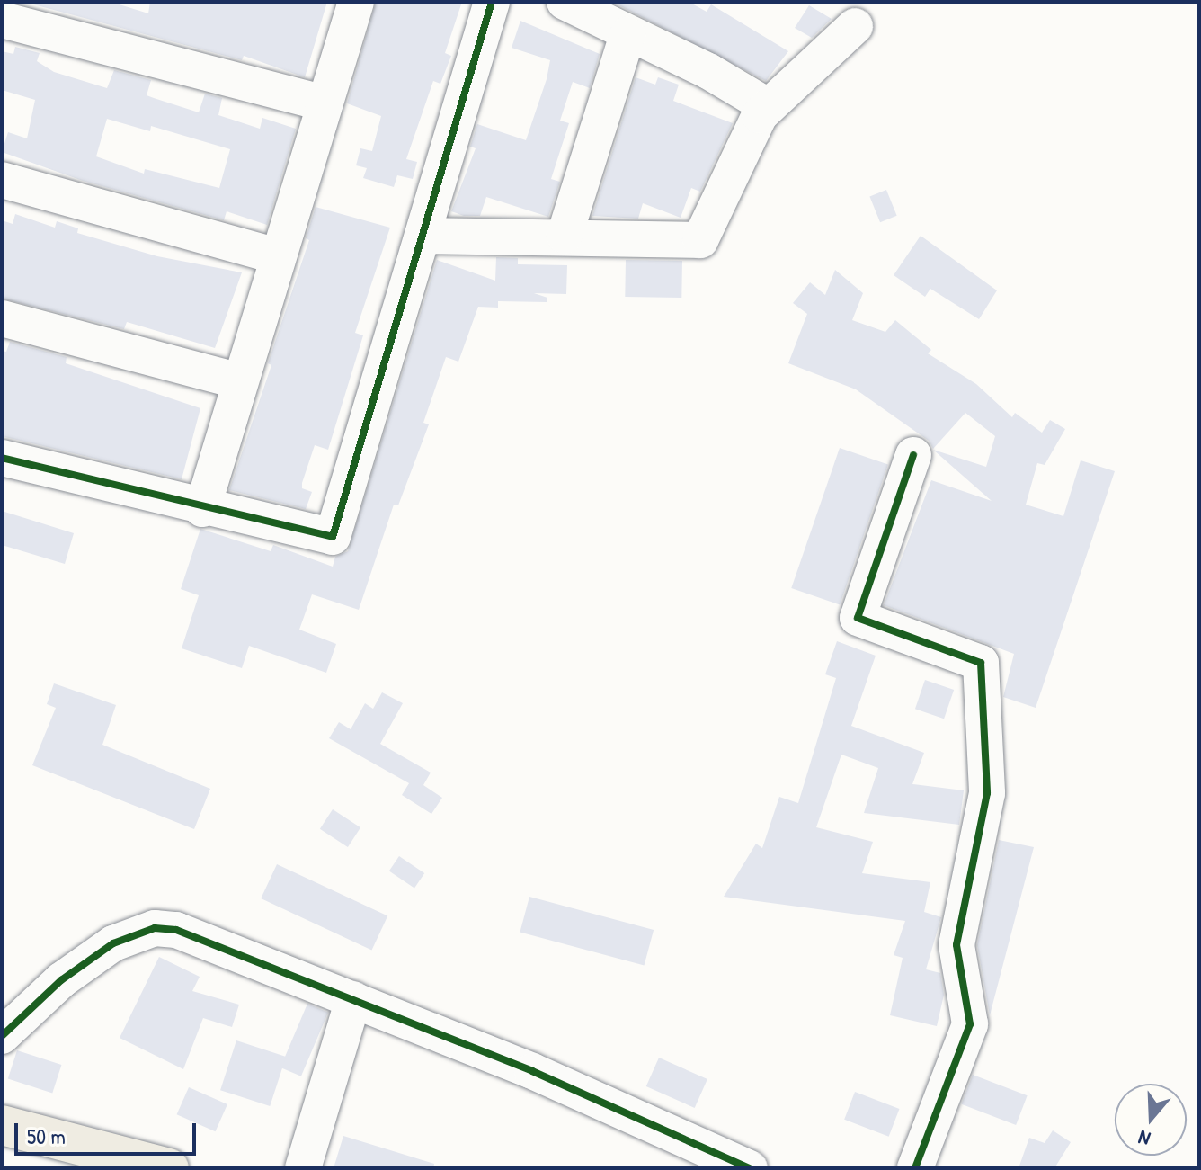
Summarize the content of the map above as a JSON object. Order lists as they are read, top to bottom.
{
  "scale_bar": "50 m",
  "north": "bottom"
}
